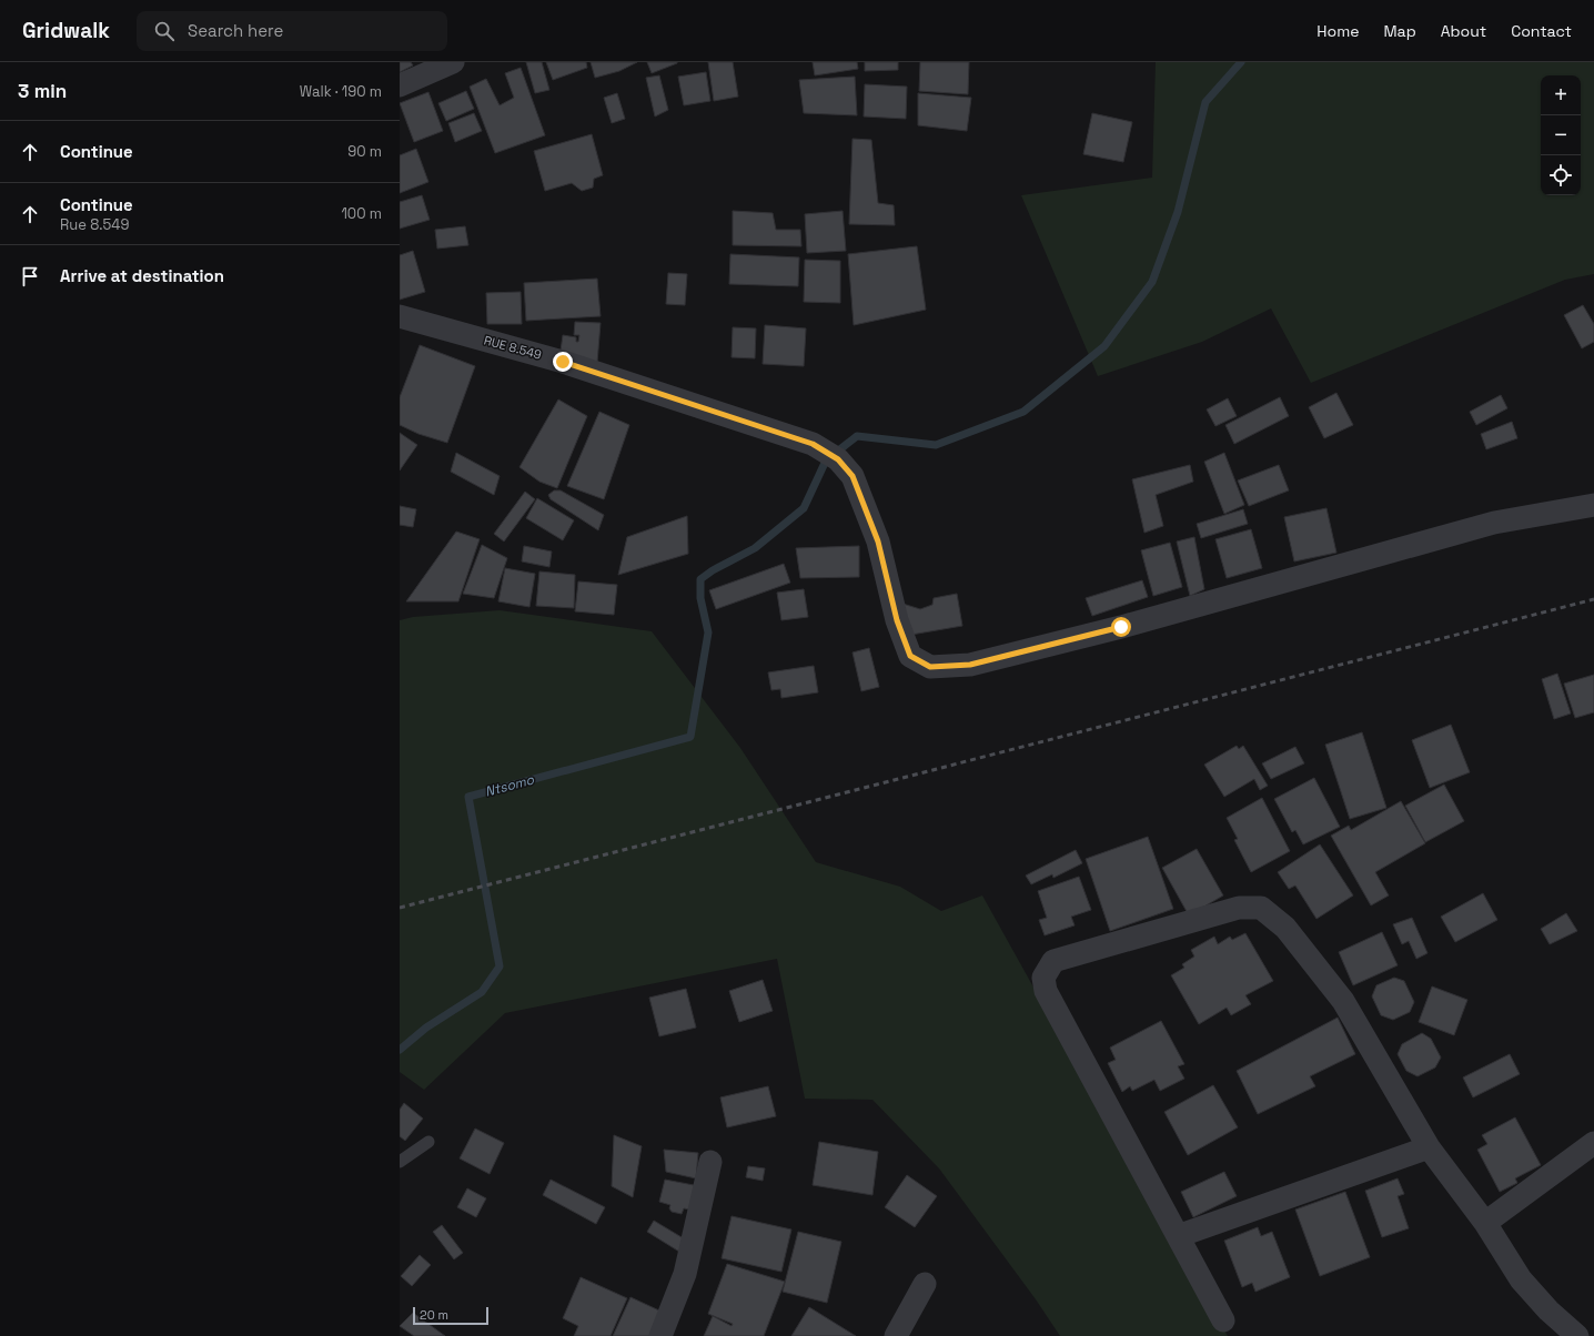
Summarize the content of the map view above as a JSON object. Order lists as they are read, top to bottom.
{
  "streets": {
    "street": ["RUE 8.549"]
  },
  "water": ["Ntsomo"],
  "scale_bar": "20 m",
  "page": {
    "header": "Gridwalk",
    "search": "Search here",
    "nav": [
      "Home",
      "Map",
      "About",
      "Contact"
    ],
    "heading": ["3 min", "Walk · 190 m"],
    "map_buttons": ["+", "−"],
    "list": [
      ["Continue", "90 m"],
      ["Continue", "Rue 8.549", "100 m"],
      "Arrive at destination"
    ],
    "scale": "20 m"
  }
}
